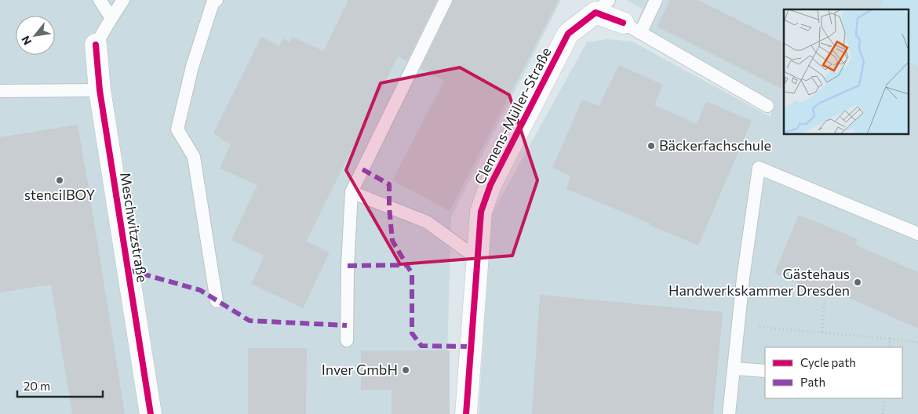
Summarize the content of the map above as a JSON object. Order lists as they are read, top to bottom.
{
  "streets": {
    "street": ["Clemens-Müller-Straße", "Meschwitzstraße"]
  },
  "places": [
    "Bäckerfachschule",
    "stencilBOY",
    "Gästehaus Handwerkskammer Dresden",
    "Inver GmbH"
  ],
  "legend": ["Cycle path", "Path"],
  "scale_bar": "20 m",
  "north": "bottom left"
}
